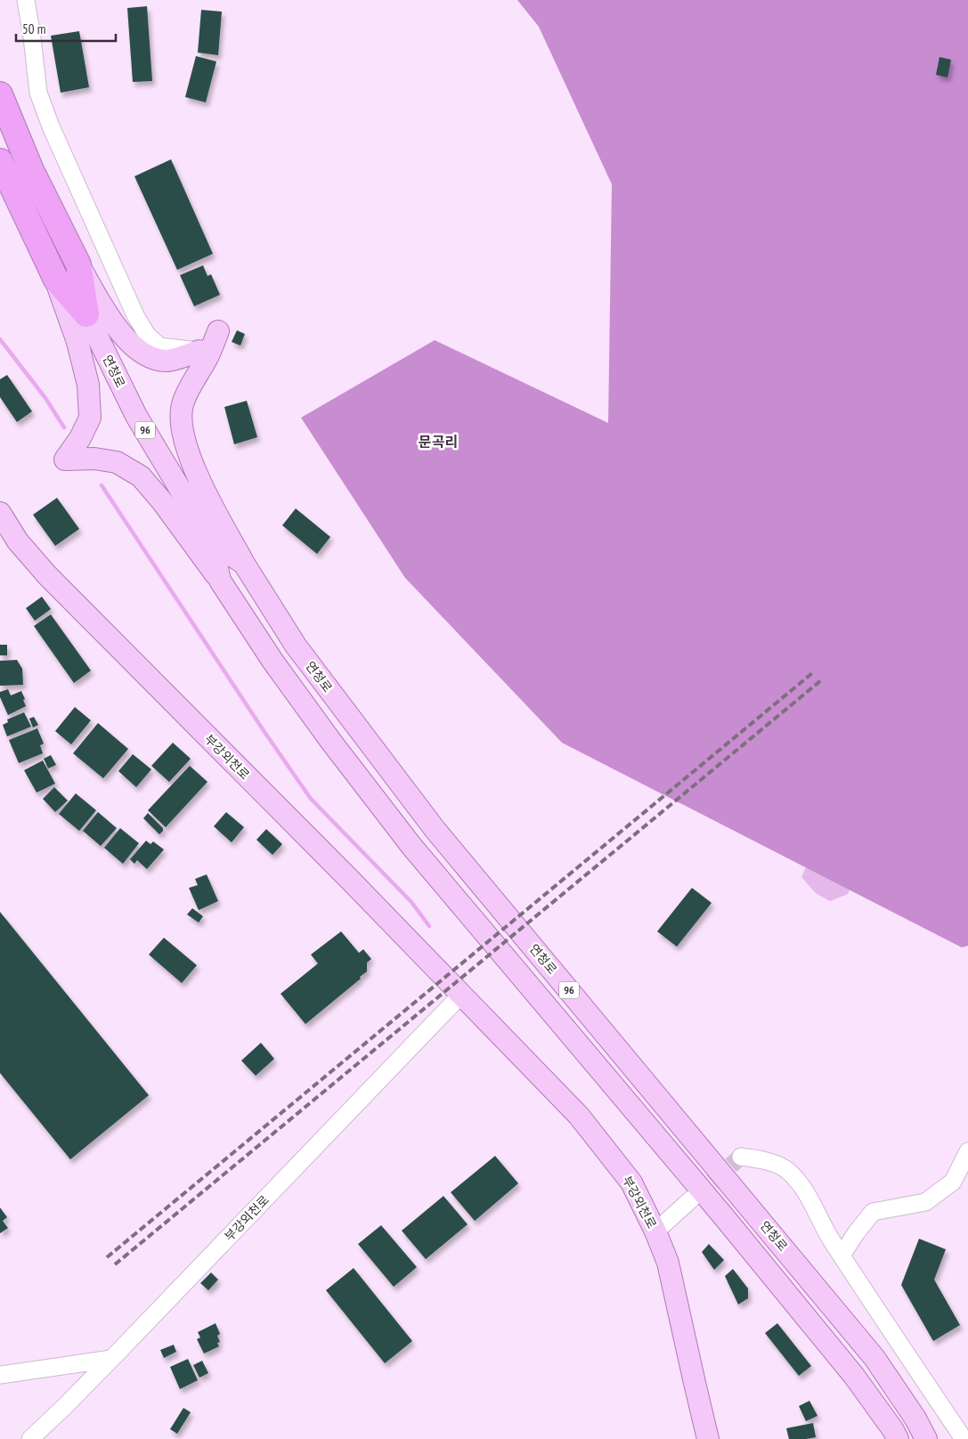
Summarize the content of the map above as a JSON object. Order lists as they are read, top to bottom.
{
  "streets": {
    "highway": ["연청로", "96"],
    "main road": ["부강외천로"]
  },
  "districts": ["문곡리"],
  "scale_bar": "50 m"
}
